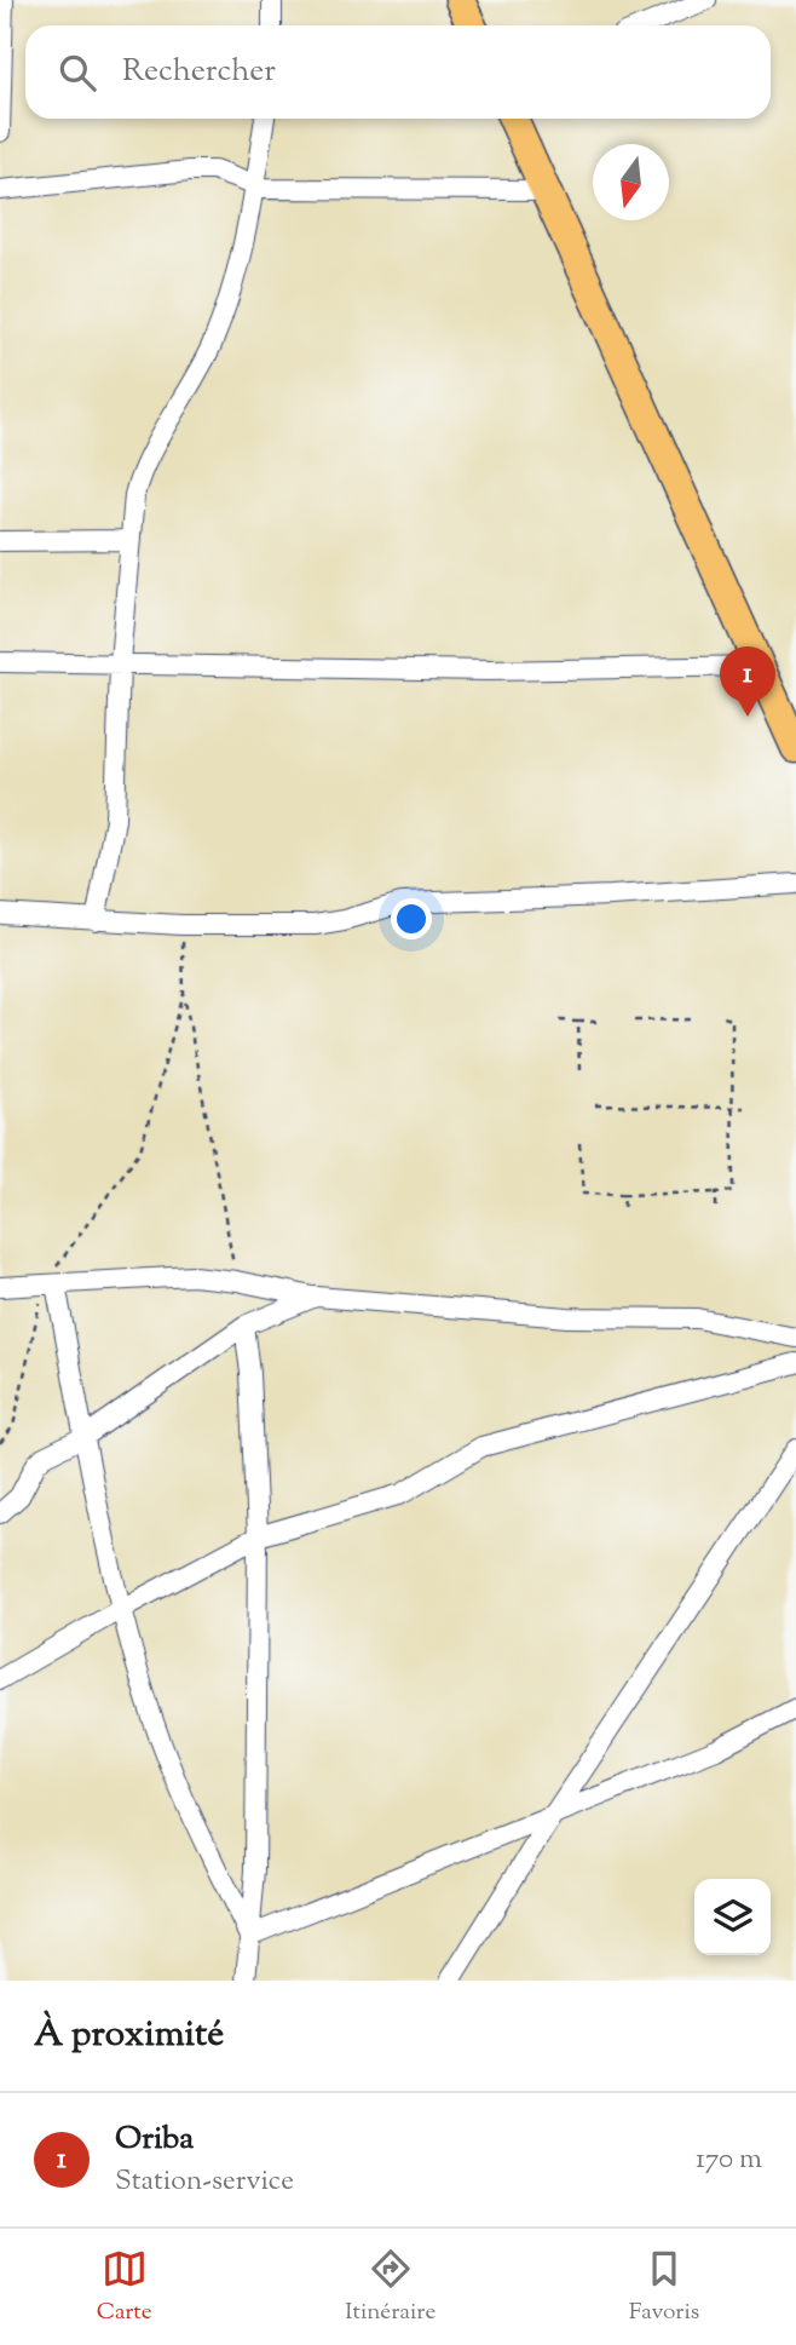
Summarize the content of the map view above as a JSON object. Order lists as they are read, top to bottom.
{
  "north": "bottom",
  "page": {
    "search": "Rechercher",
    "pins": "1",
    "heading": "À proximité",
    "list": [
      {
        "mark": "1",
        "name": "Oriba",
        "note": "Station-service",
        "value": "170 m"
      }
    ],
    "nav": ["Carte", "Itinéraire", "Favoris"]
  }
}
